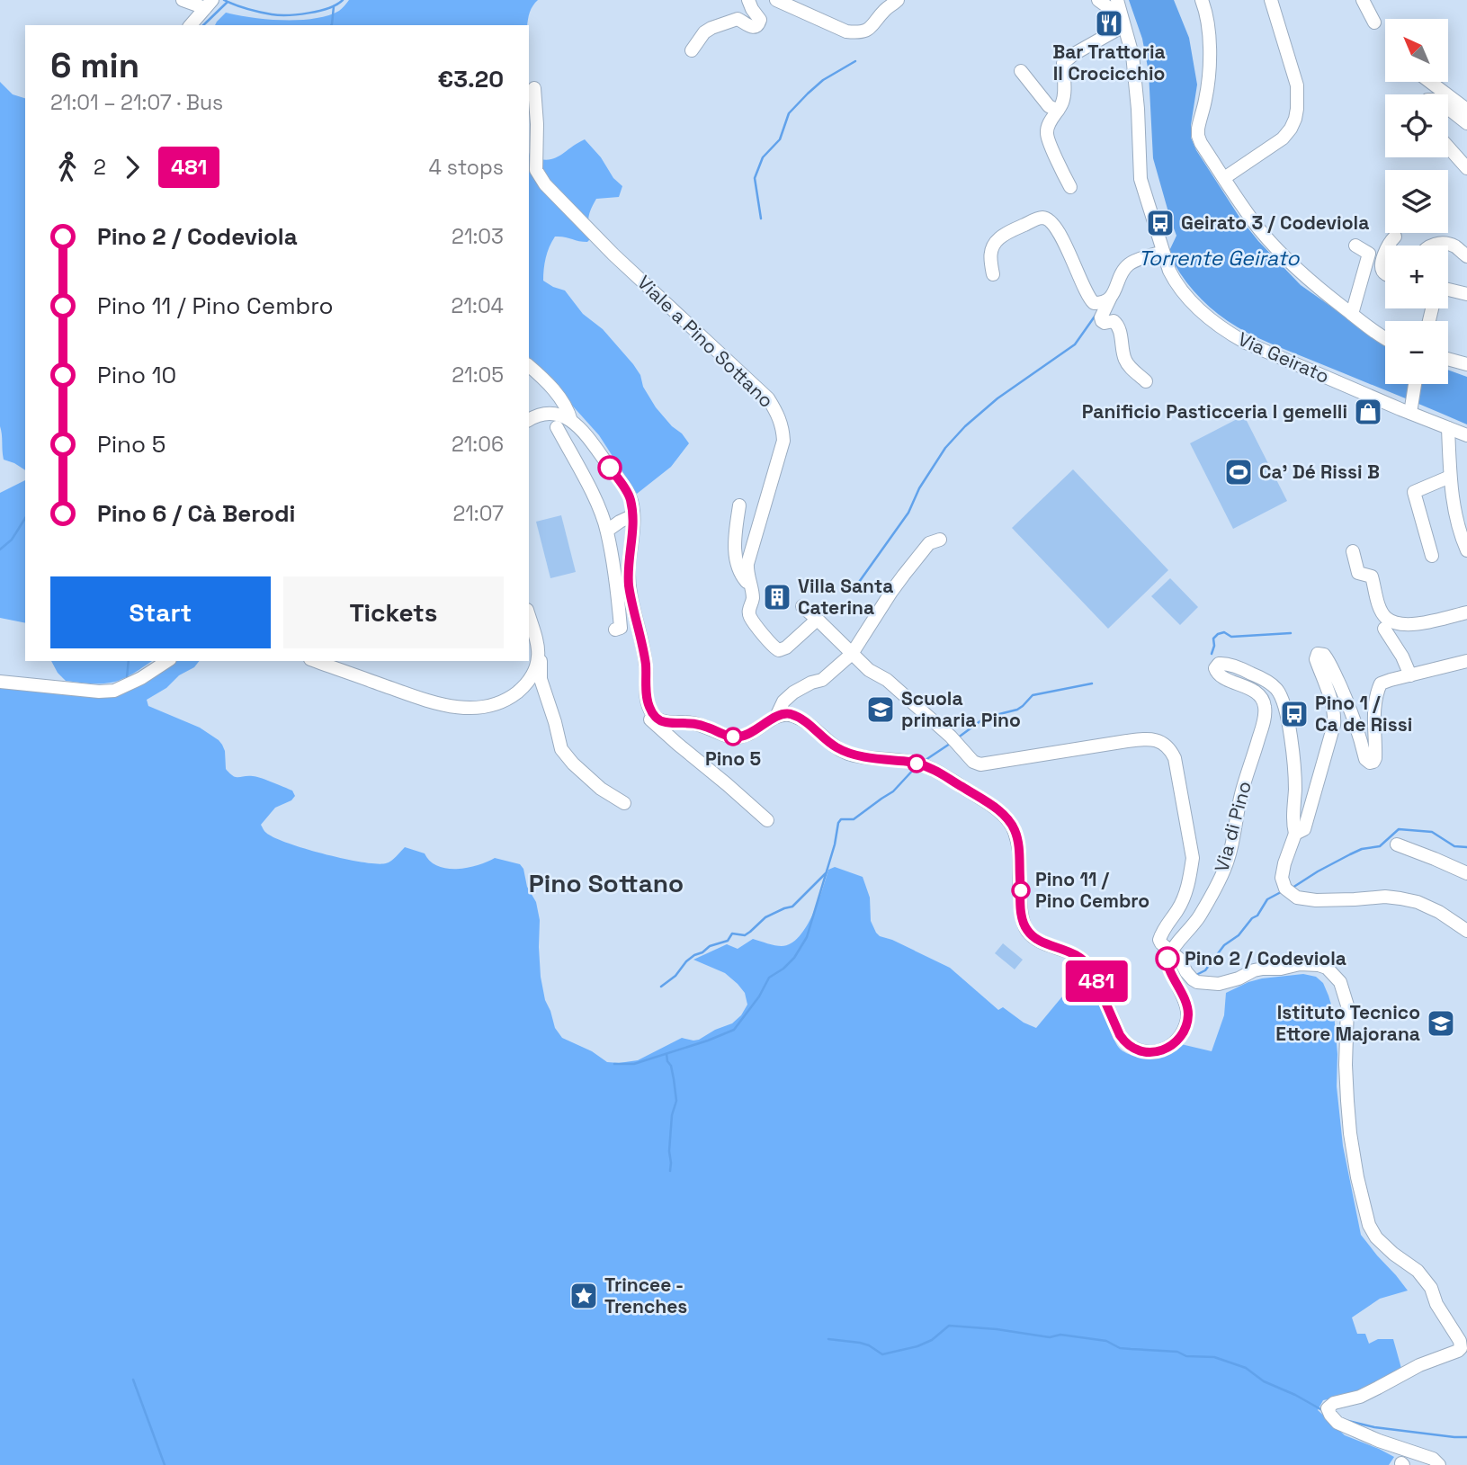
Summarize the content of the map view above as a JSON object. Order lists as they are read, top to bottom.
{
  "streets": {
    "street": ["Viale a Pino Sottano", "Via Geirato", "Via di Pino"]
  },
  "districts": ["Pino Sottano"],
  "water": ["Torrente Geirato"],
  "places": {
    "restaurant": ["Bar Trattoria Il Crocicchio"],
    "bus stop": ["Geirato 3 / Codeviola", "Pino 1 / Ca de Rissi"],
    "shop": ["Panificio Pasticceria I gemelli"],
    "sports": ["Ca' Dé Rissi B"],
    "building": ["Villa Santa Caterina"],
    "school or university": ["Scuola primaria Pino", "Istituto Tecnico Ettore Majorana"],
    "other": ["Pino 5", "Pino 11 / Pino Cembro", "Pino 2 / Codeviola"],
    "place": ["Trincee - Trenches"]
  },
  "lines": ["bus line 481"],
  "north": "top left",
  "page": {
    "on_map": "481",
    "map_buttons": ["+", "−"],
    "heading": ["6 min", "21:01 – 21:07 · Bus", "€3.20"],
    "legs": ["2", "481", "4 stops"],
    "list": [
      {
        "name": "Pino 2 / Codeviola",
        "value": "21:03"
      },
      {
        "name": "Pino 11 / Pino Cembro",
        "value": "21:04"
      },
      {
        "name": "Pino 10",
        "value": "21:05"
      },
      {
        "name": "Pino 5",
        "value": "21:06"
      },
      {
        "name": "Pino 6 / Cà Berodi",
        "value": "21:07"
      }
    ],
    "buttons": ["Start", "Tickets"]
  }
}
